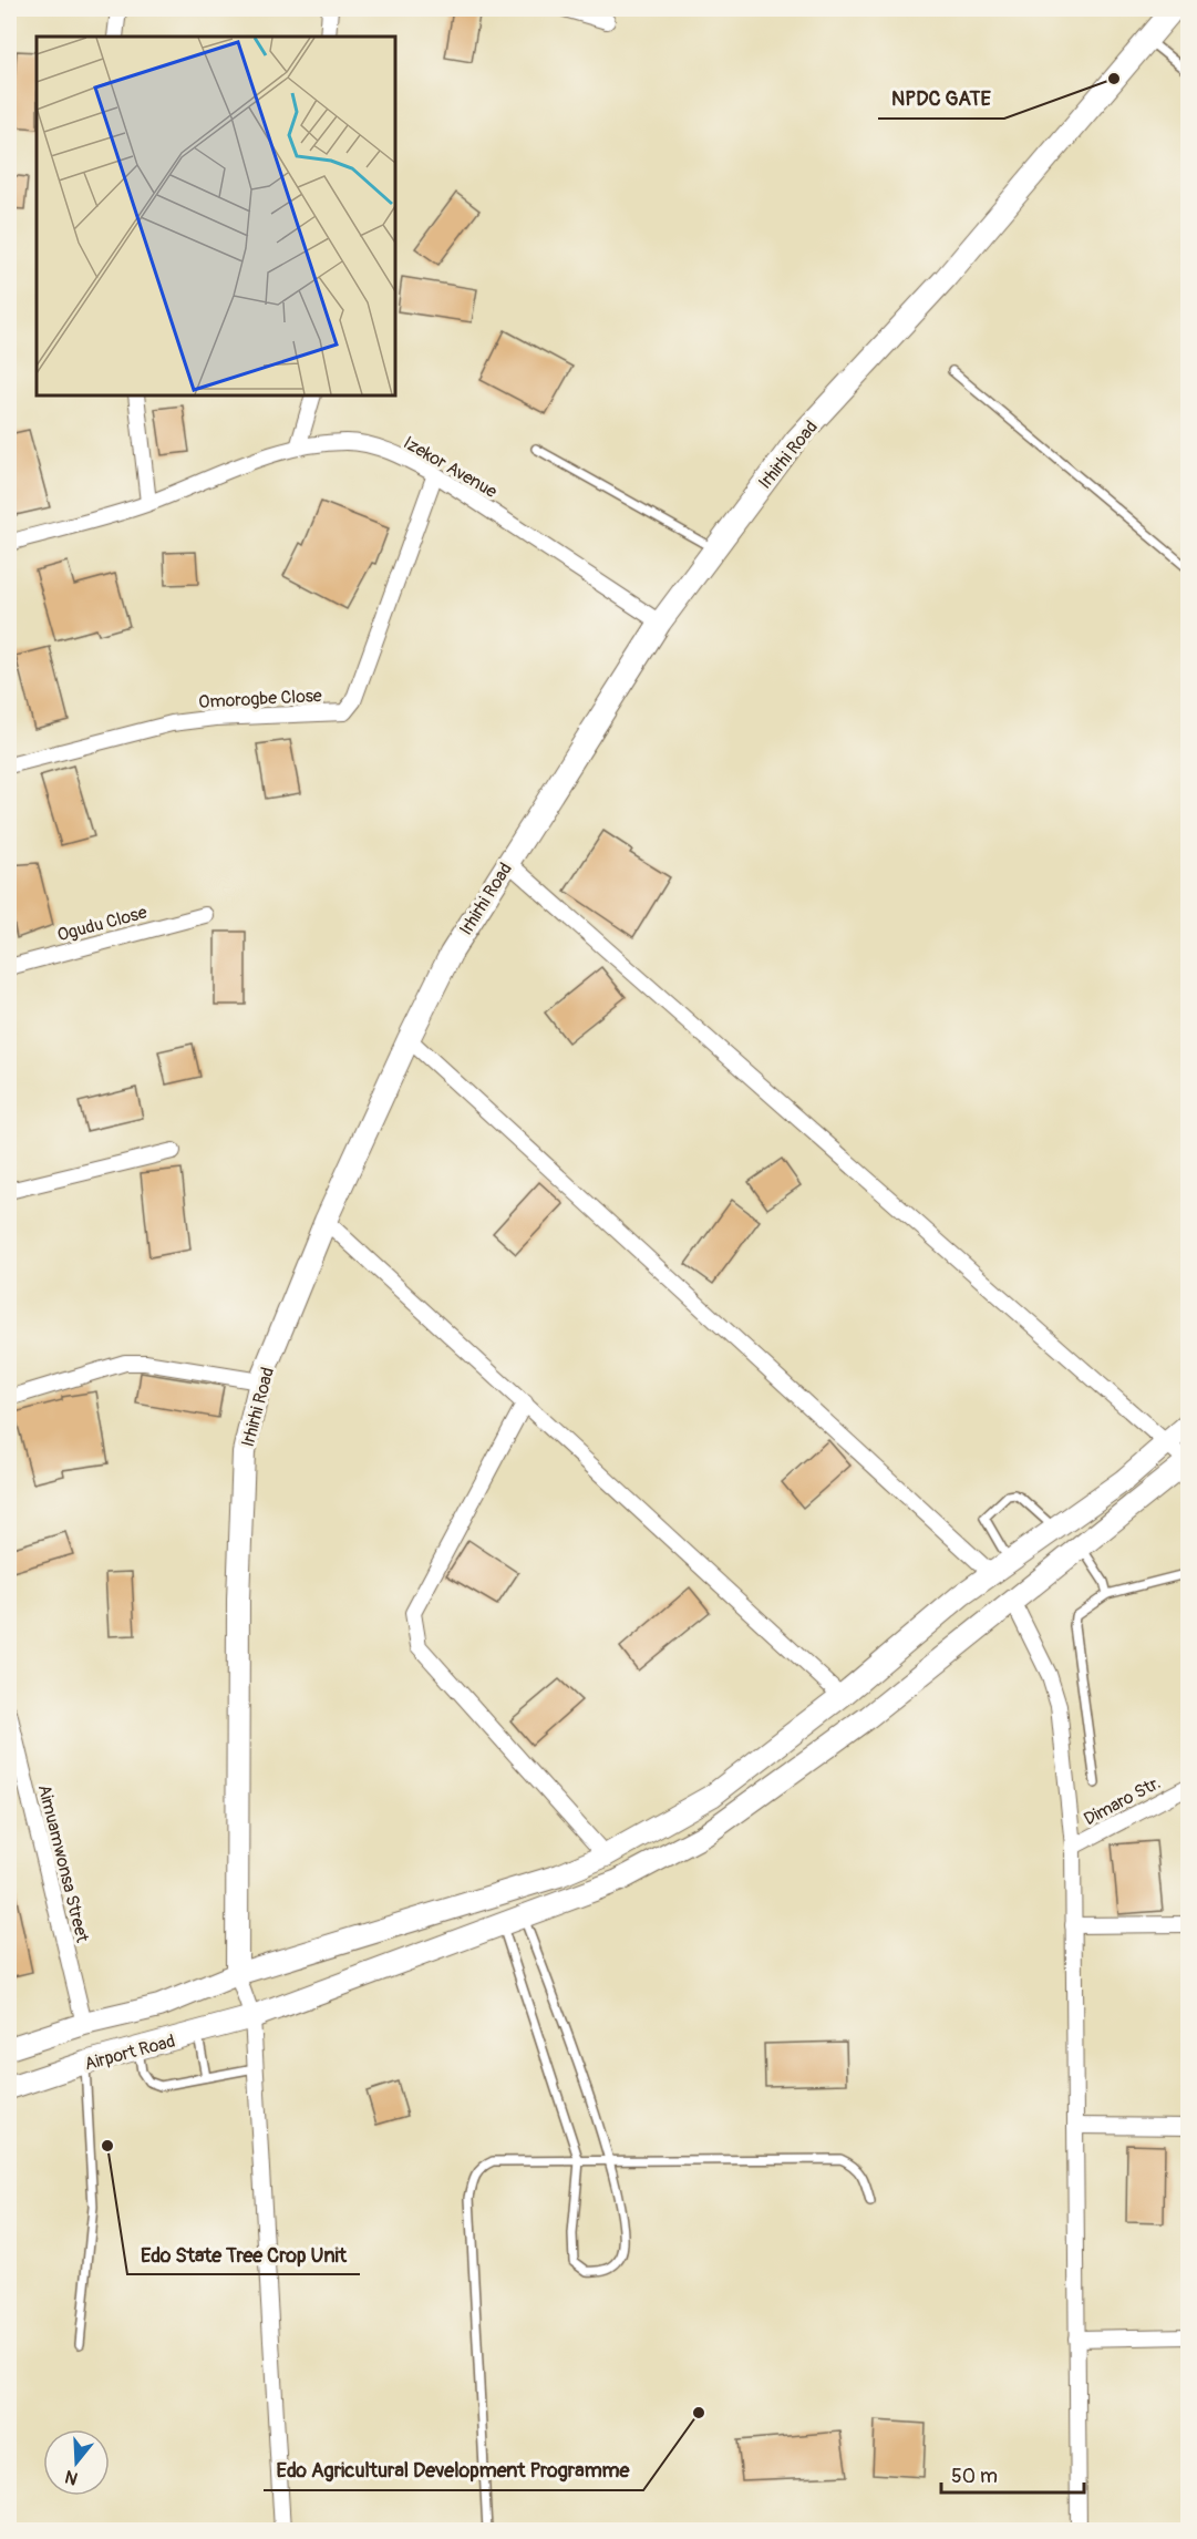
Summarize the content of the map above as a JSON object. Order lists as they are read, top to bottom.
{
  "streets": {
    "main road": ["Irhirhi Road", "Airport Road"],
    "street": [
      "Izekor Avenue",
      "Omorogbe Close",
      "Ogudu Close",
      "Dimaro Str.",
      "Aimuamwonsa Street"
    ]
  },
  "crossings": [
    ["Irhirhi Road", "Izekor Avenue"],
    ["Irhirhi Road", "Airport Road"],
    ["Izekor Avenue", "Omorogbe Close"],
    ["Aimuamwonsa Street", "Airport Road"]
  ],
  "places": ["NPDC GATE", "Edo State Tree Crop Unit", "Edo Agricultural Development Programme"],
  "scale_bar": "50 m",
  "north": "bottom"
}
